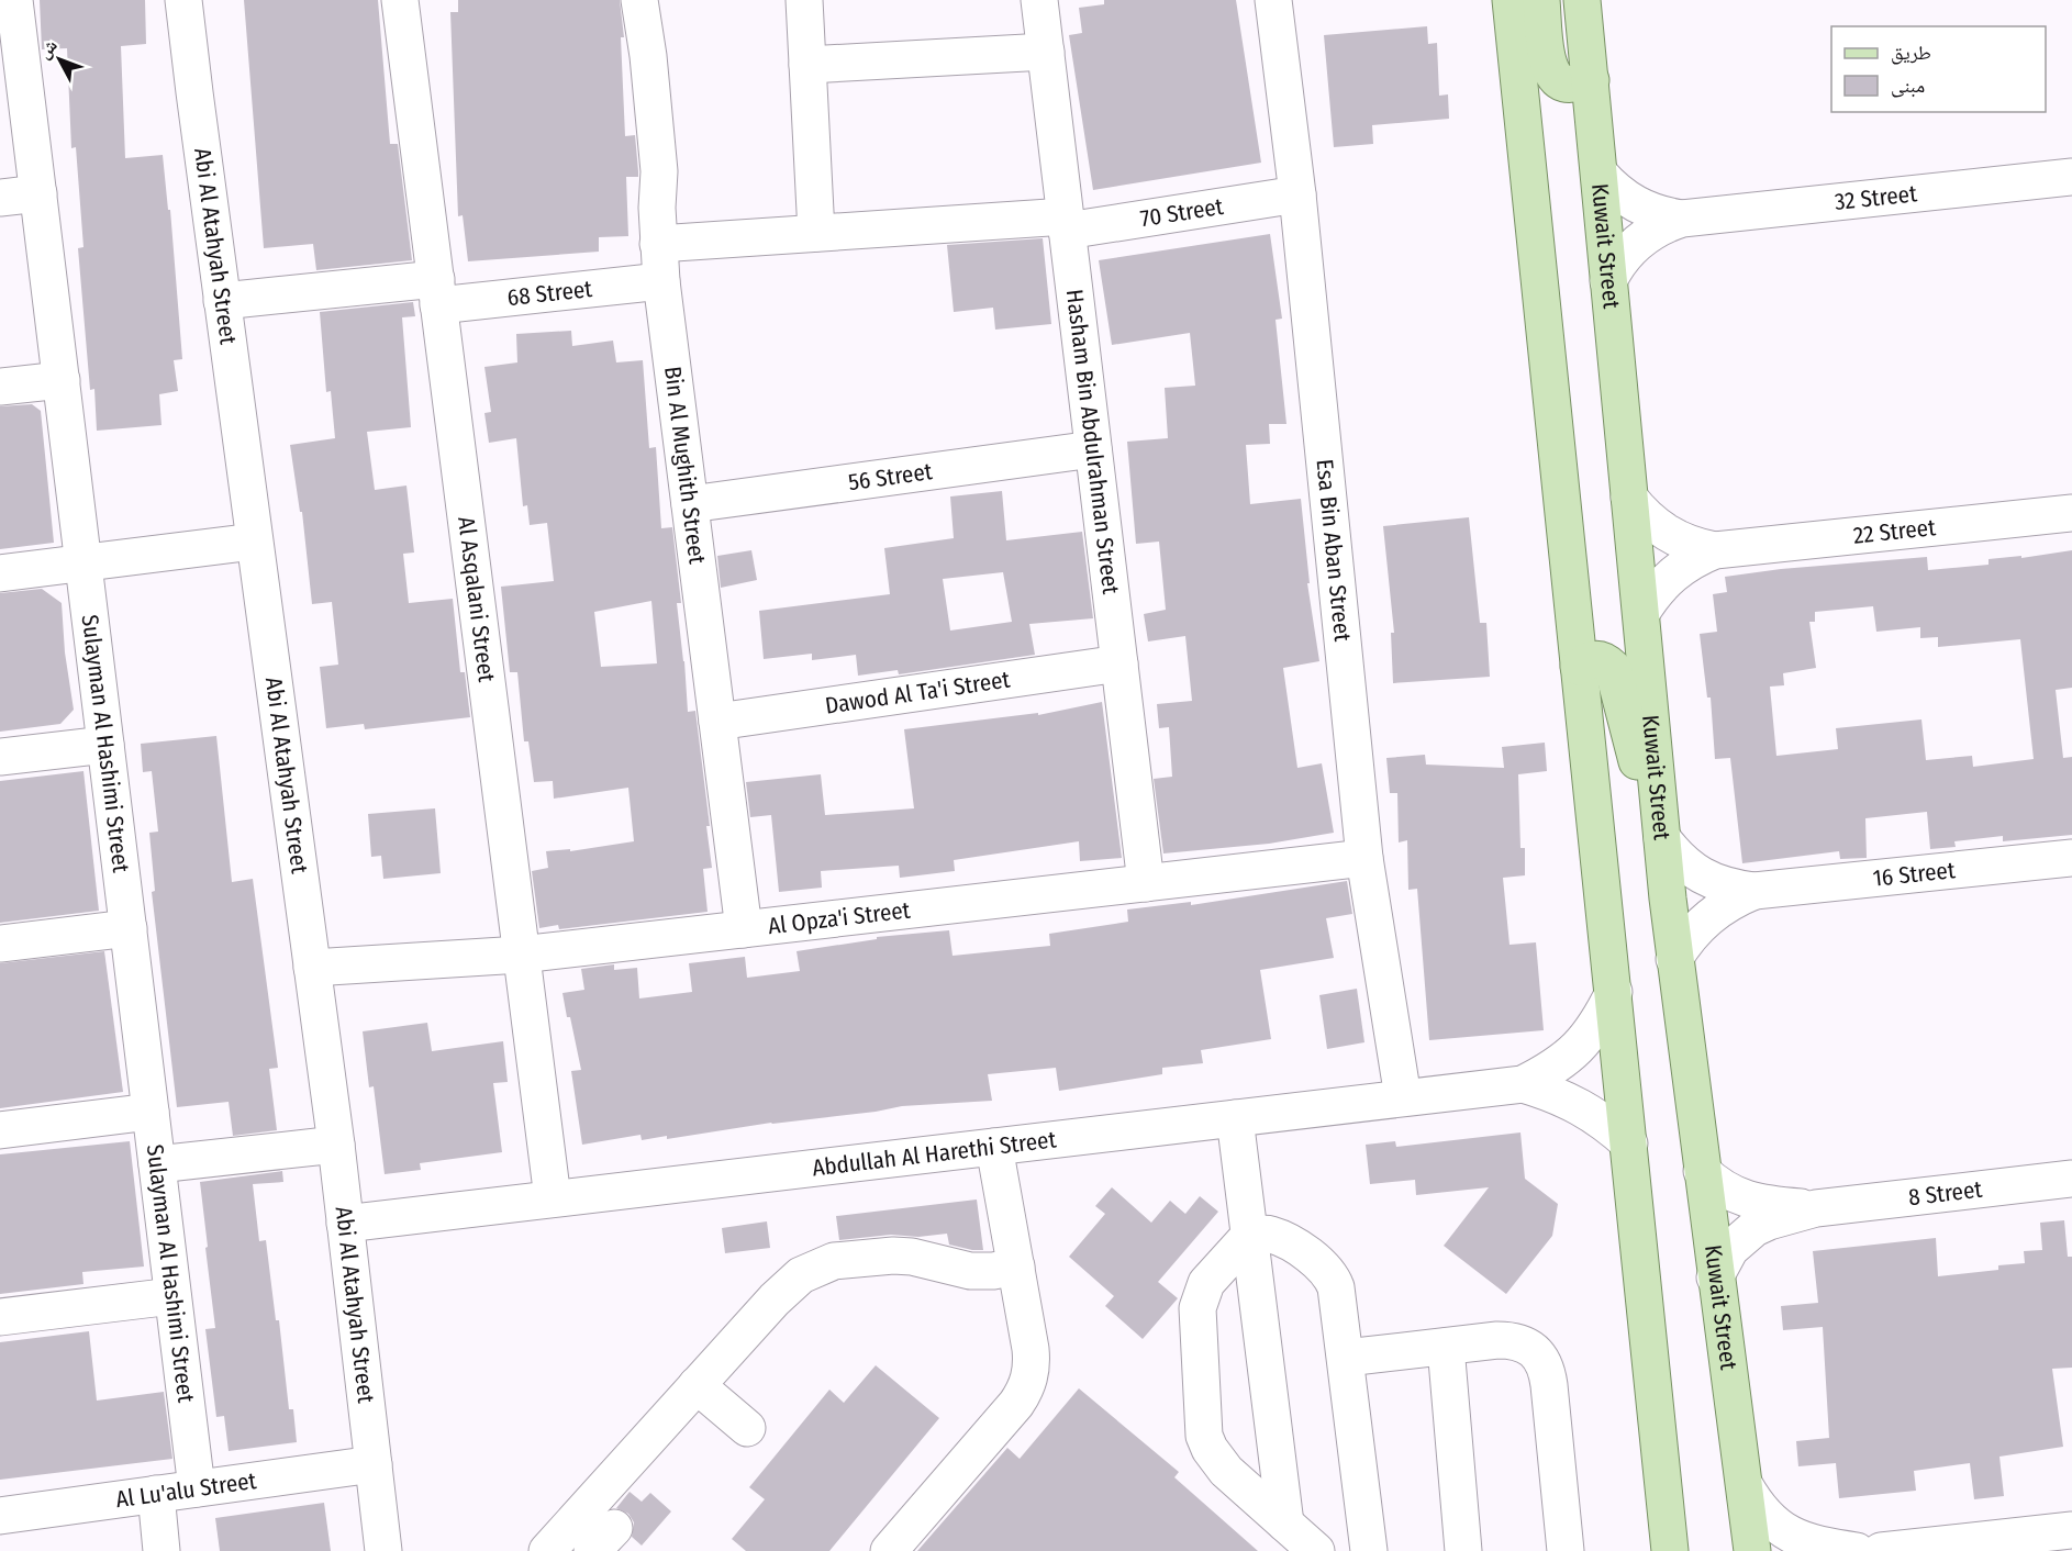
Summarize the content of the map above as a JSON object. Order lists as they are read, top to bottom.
{
  "streets": {
    "main road": ["Kuwait Street"],
    "street": [
      "32 Street",
      "70 Street",
      "Abi Al Atahyah Street",
      "68 Street",
      "Hasham Bin Abdulrahman Street",
      "Bin Al Mughith Street",
      "56 Street",
      "22 Street",
      "Esa Bin Aban Street",
      "Al Asqalani Street",
      "Dawod Al Ta'i Street",
      "Sulayman Al Hashimi Street",
      "16 Street",
      "Al Opza'i Street",
      "Abdullah Al Harethi Street",
      "8 Street",
      "Al Lu'alu Street"
    ]
  },
  "crossings": [
    ["32 Street", "Kuwait Street"],
    ["70 Street", "Hasham Bin Abdulrahman Street"],
    ["70 Street", "Bin Al Mughith Street"],
    ["70 Street", "Esa Bin Aban Street"],
    ["Kuwait Street", "22 Street"],
    ["Kuwait Street", "16 Street"],
    ["Kuwait Street", "8 Street"],
    ["Abi Al Atahyah Street", "68 Street"],
    ["Abi Al Atahyah Street", "Al Opza'i Street"],
    ["Abi Al Atahyah Street", "Abdullah Al Harethi Street"],
    ["Abi Al Atahyah Street", "Al Lu'alu Street"],
    ["68 Street", "Bin Al Mughith Street"],
    ["68 Street", "Al Asqalani Street"],
    ["Hasham Bin Abdulrahman Street", "56 Street"],
    ["Hasham Bin Abdulrahman Street", "Dawod Al Ta'i Street"],
    ["Hasham Bin Abdulrahman Street", "Al Opza'i Street"],
    ["Bin Al Mughith Street", "56 Street"],
    ["Bin Al Mughith Street", "Dawod Al Ta'i Street"],
    ["Bin Al Mughith Street", "Al Opza'i Street"],
    ["Esa Bin Aban Street", "Al Opza'i Street"],
    ["Esa Bin Aban Street", "Abdullah Al Harethi Street"],
    ["Al Asqalani Street", "Al Opza'i Street"],
    ["Al Asqalani Street", "Abdullah Al Harethi Street"],
    ["Sulayman Al Hashimi Street", "Al Lu'alu Street"]
  ],
  "legend": ["طريق", "مبنى"],
  "north": "top left"
}
